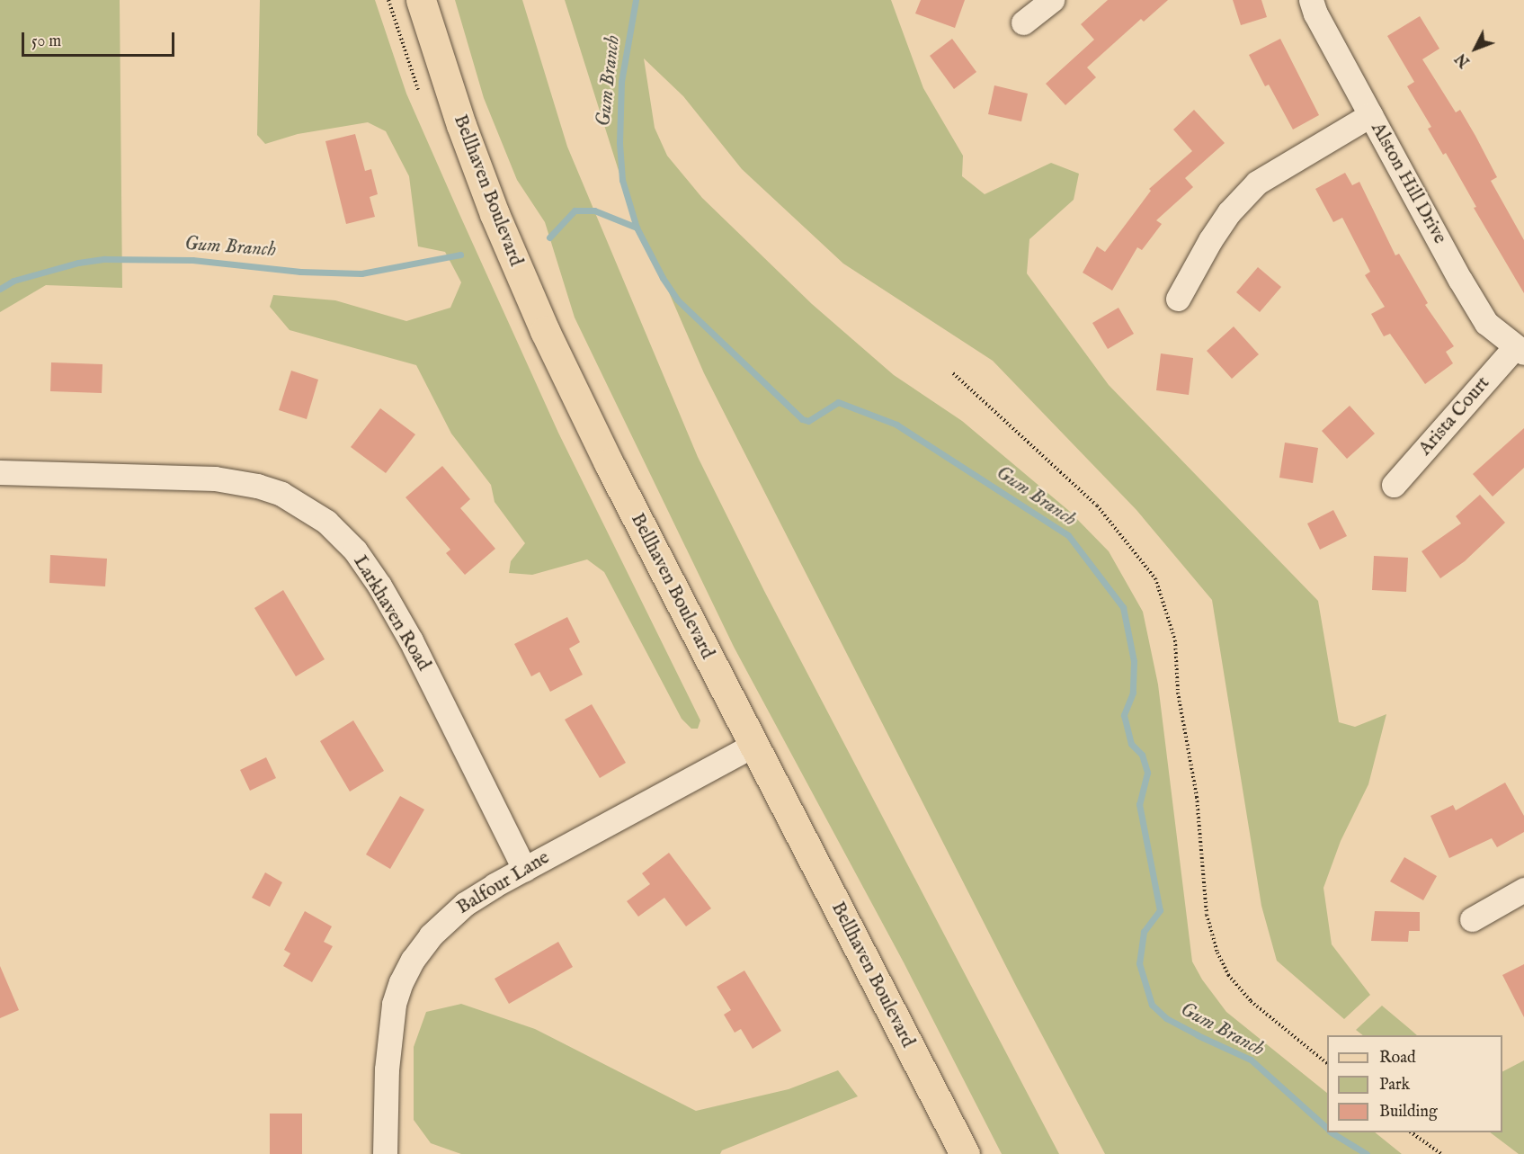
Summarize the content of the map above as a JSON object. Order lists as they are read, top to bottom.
{
  "streets": {
    "main road": ["Bellhaven Boulevard"],
    "street": [
      "Alston Hill Drive",
      "Arista Court",
      "Larkhaven Road",
      "Balfour Lane"
    ]
  },
  "crossings": [
    ["Alston Hill Drive", "Arista Court"],
    ["Bellhaven Boulevard", "Balfour Lane"],
    ["Larkhaven Road", "Balfour Lane"]
  ],
  "water": ["Gum Branch"],
  "legend": ["Road", "Park", "Building"],
  "scale_bar": "50 m",
  "north": "bottom left"
}
